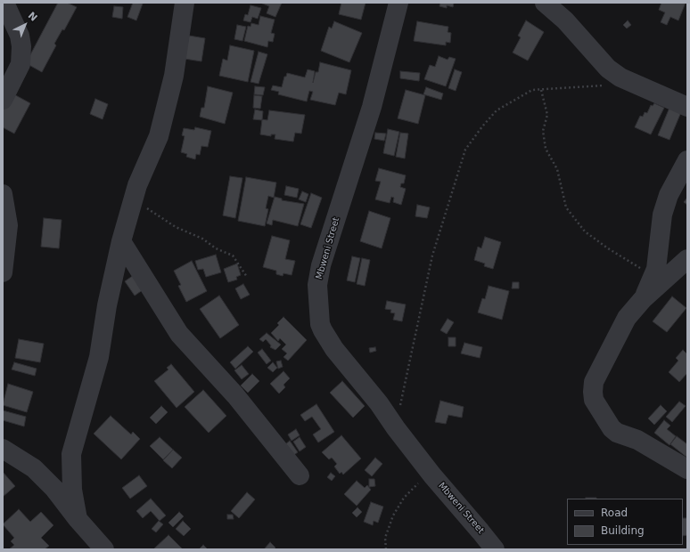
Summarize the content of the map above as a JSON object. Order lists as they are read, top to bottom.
{
  "streets": {
    "street": ["Mbweni Street"]
  },
  "legend": ["Road", "Building"],
  "north": "top right"
}
